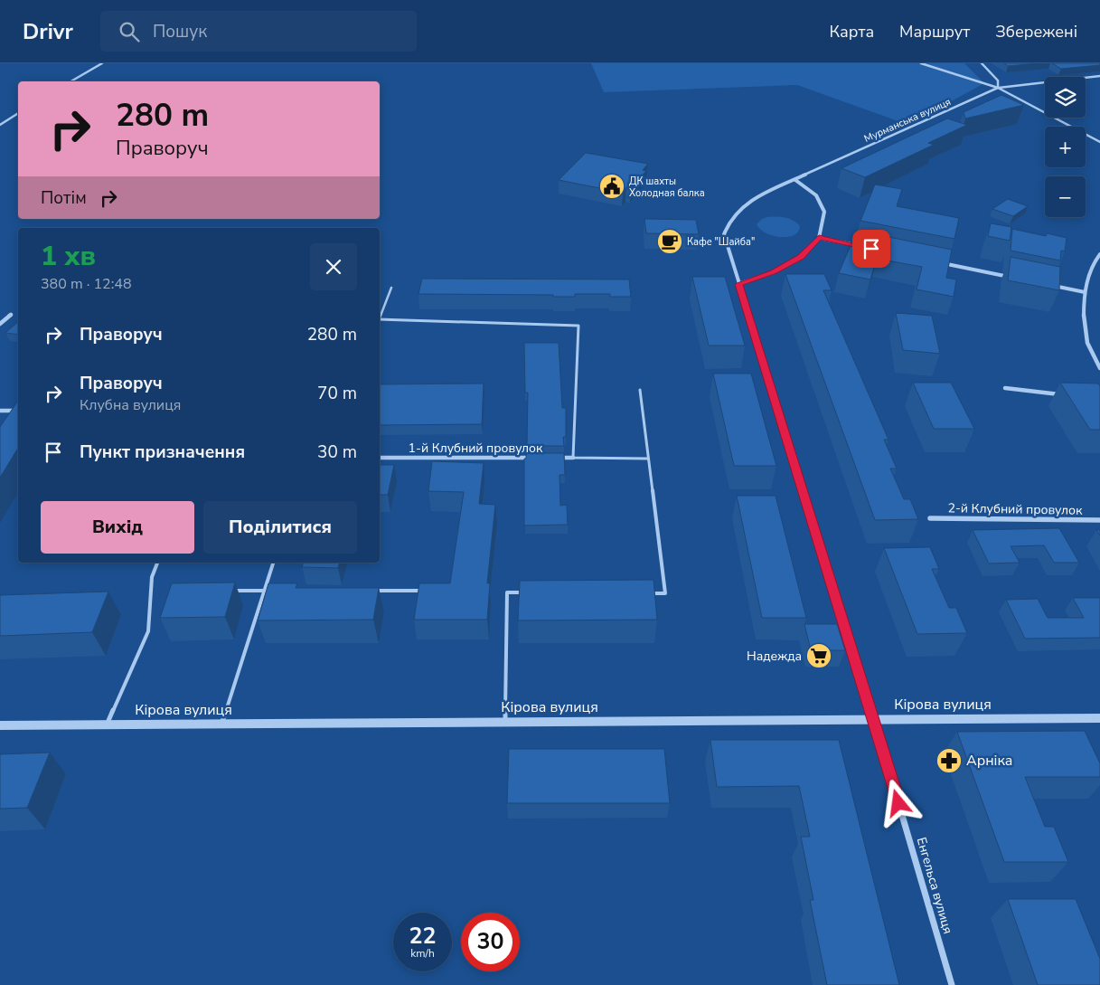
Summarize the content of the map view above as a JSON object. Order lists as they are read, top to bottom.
{
  "streets": {
    "street": [
      "Мурманська вулиця",
      "1-й Клубний провулок",
      "2-й Клубний провулок",
      "Кірова вулиця",
      "Енгельса вулиця"
    ]
  },
  "crossings": [
    ["Мурманська вулиця", "Енгельса вулиця"],
    ["Кірова вулиця", "Енгельса вулиця"]
  ],
  "places": {
    "public building": ["ДК шахты Холодная балка"],
    "cafe": ["Кафе \"Шайба\""],
    "supermarket": ["Надежда"],
    "pharmacy": ["Арніка"]
  },
  "page": {
    "header": "Drivr",
    "search": "Пошук",
    "nav": ["Карта", "Маршрут", "Збережені"],
    "map_buttons": ["+", "−"],
    "turn": ["280 m", "Праворуч"],
    "then": "Потім",
    "heading": ["1 хв", "380 m · 12:48"],
    "list": [
      {
        "name": "Праворуч",
        "value": "280 m"
      },
      {
        "name": "Праворуч",
        "note": "Клубна вулиця",
        "value": "70 m"
      },
      {
        "name": "Пункт призначення",
        "value": "30 m"
      }
    ],
    "buttons": ["Вихід", "Поділитися"],
    "speed": "22 km/h",
    "limit": "30"
  }
}
